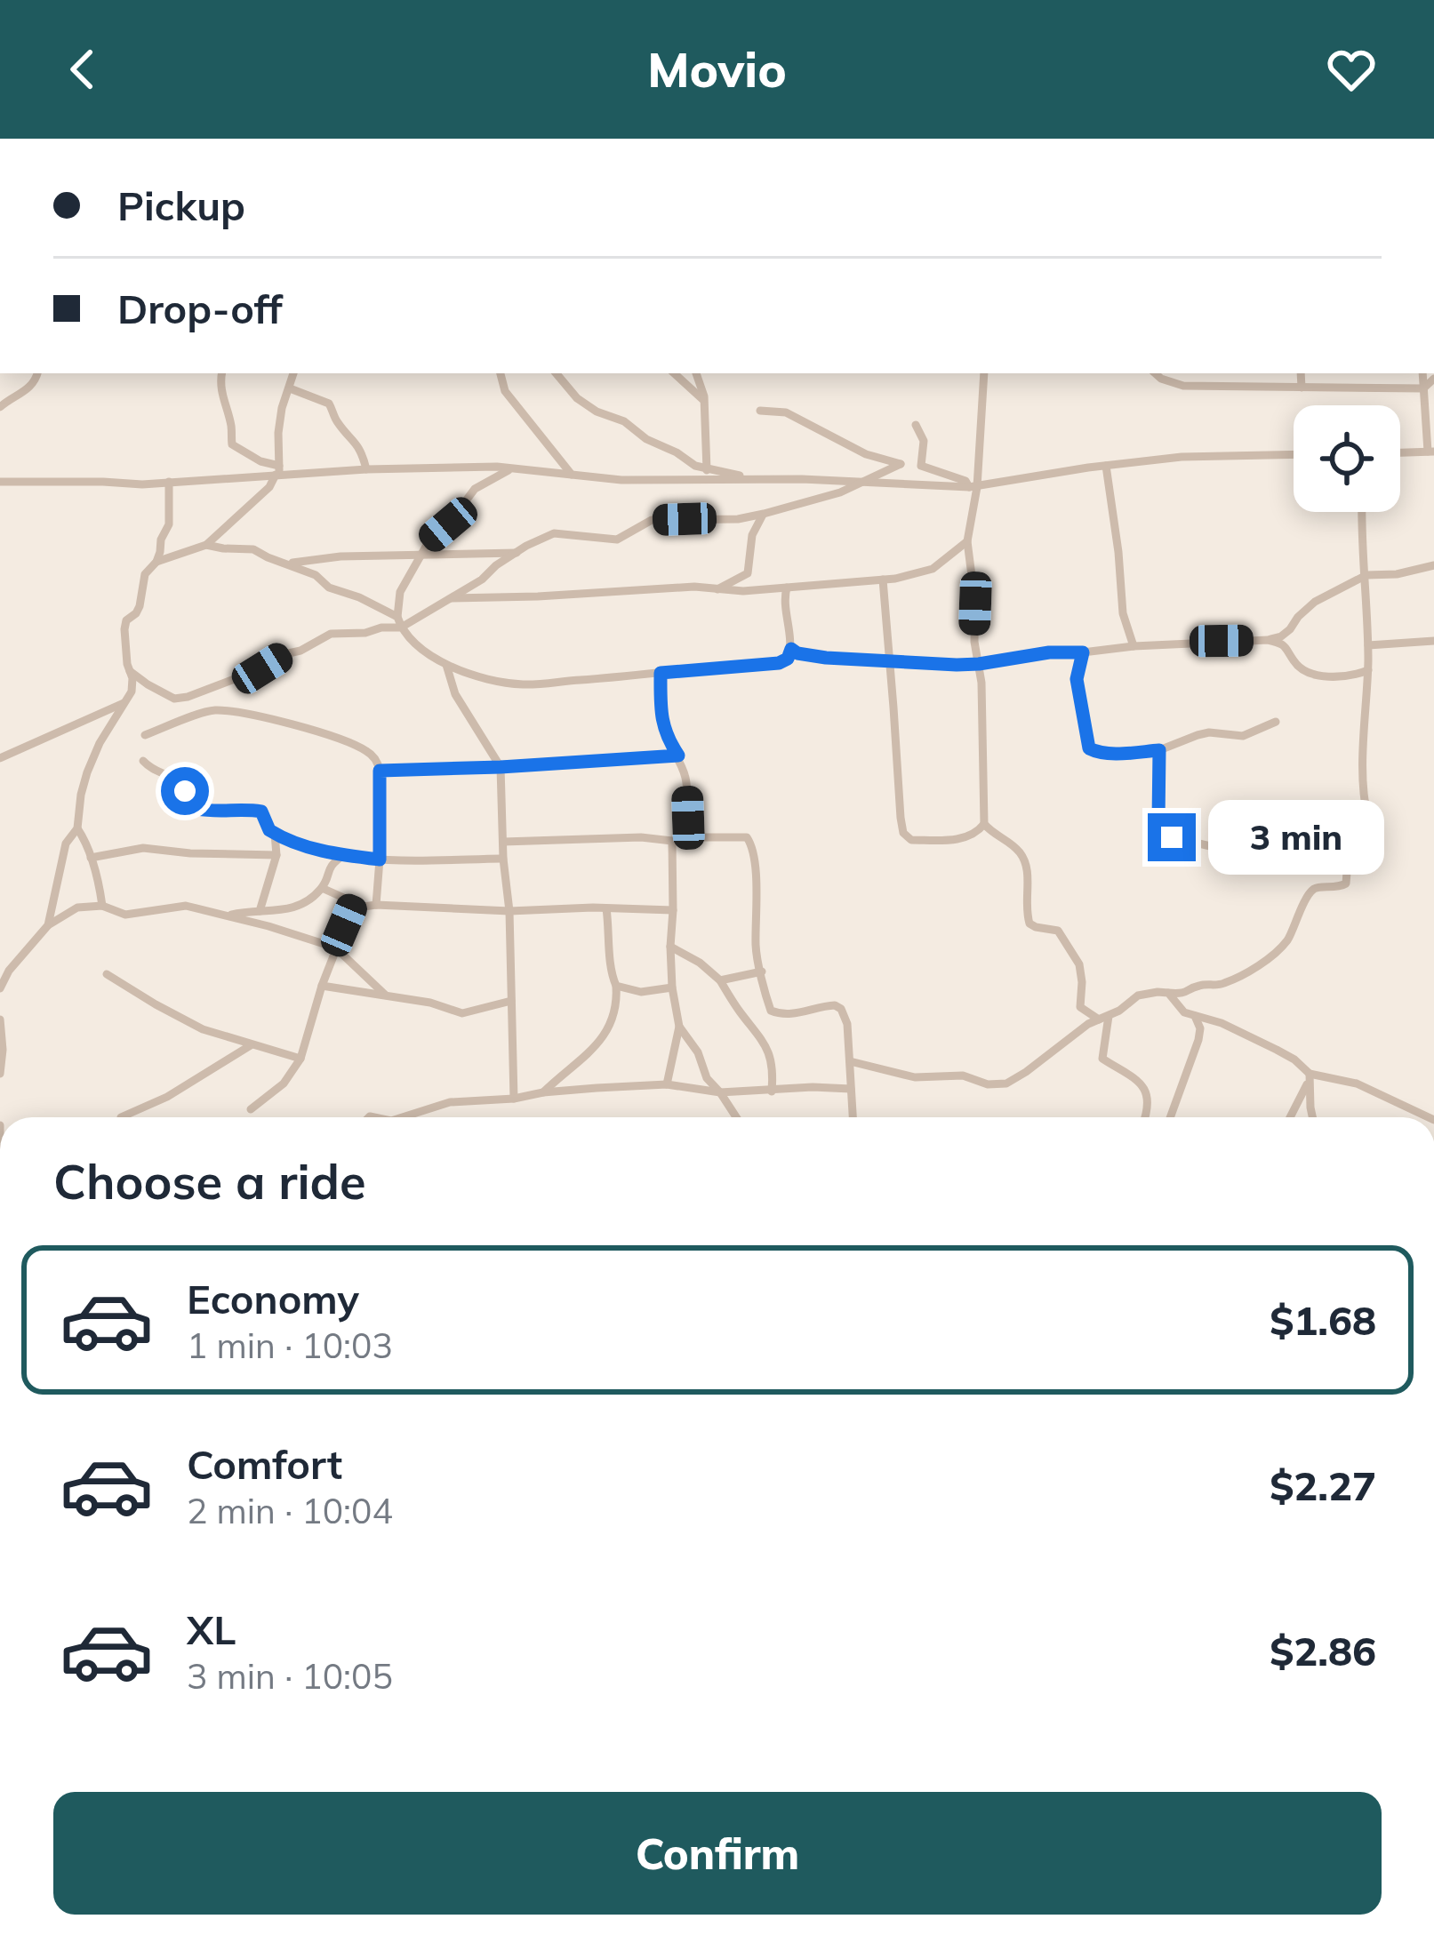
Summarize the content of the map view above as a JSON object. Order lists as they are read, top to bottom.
{
  "page": {
    "header": "Movio",
    "banner": ["Pickup", "Drop-off"],
    "bubble": "3 min",
    "heading": "Choose a ride",
    "list": [
      {
        "name": "Economy",
        "note": "1 min · 10:03",
        "value": "$1.68"
      },
      {
        "name": "Comfort",
        "note": "2 min · 10:04",
        "value": "$2.27"
      },
      {
        "name": "XL",
        "note": "3 min · 10:05",
        "value": "$2.86"
      }
    ],
    "buttons": "Confirm"
  }
}
